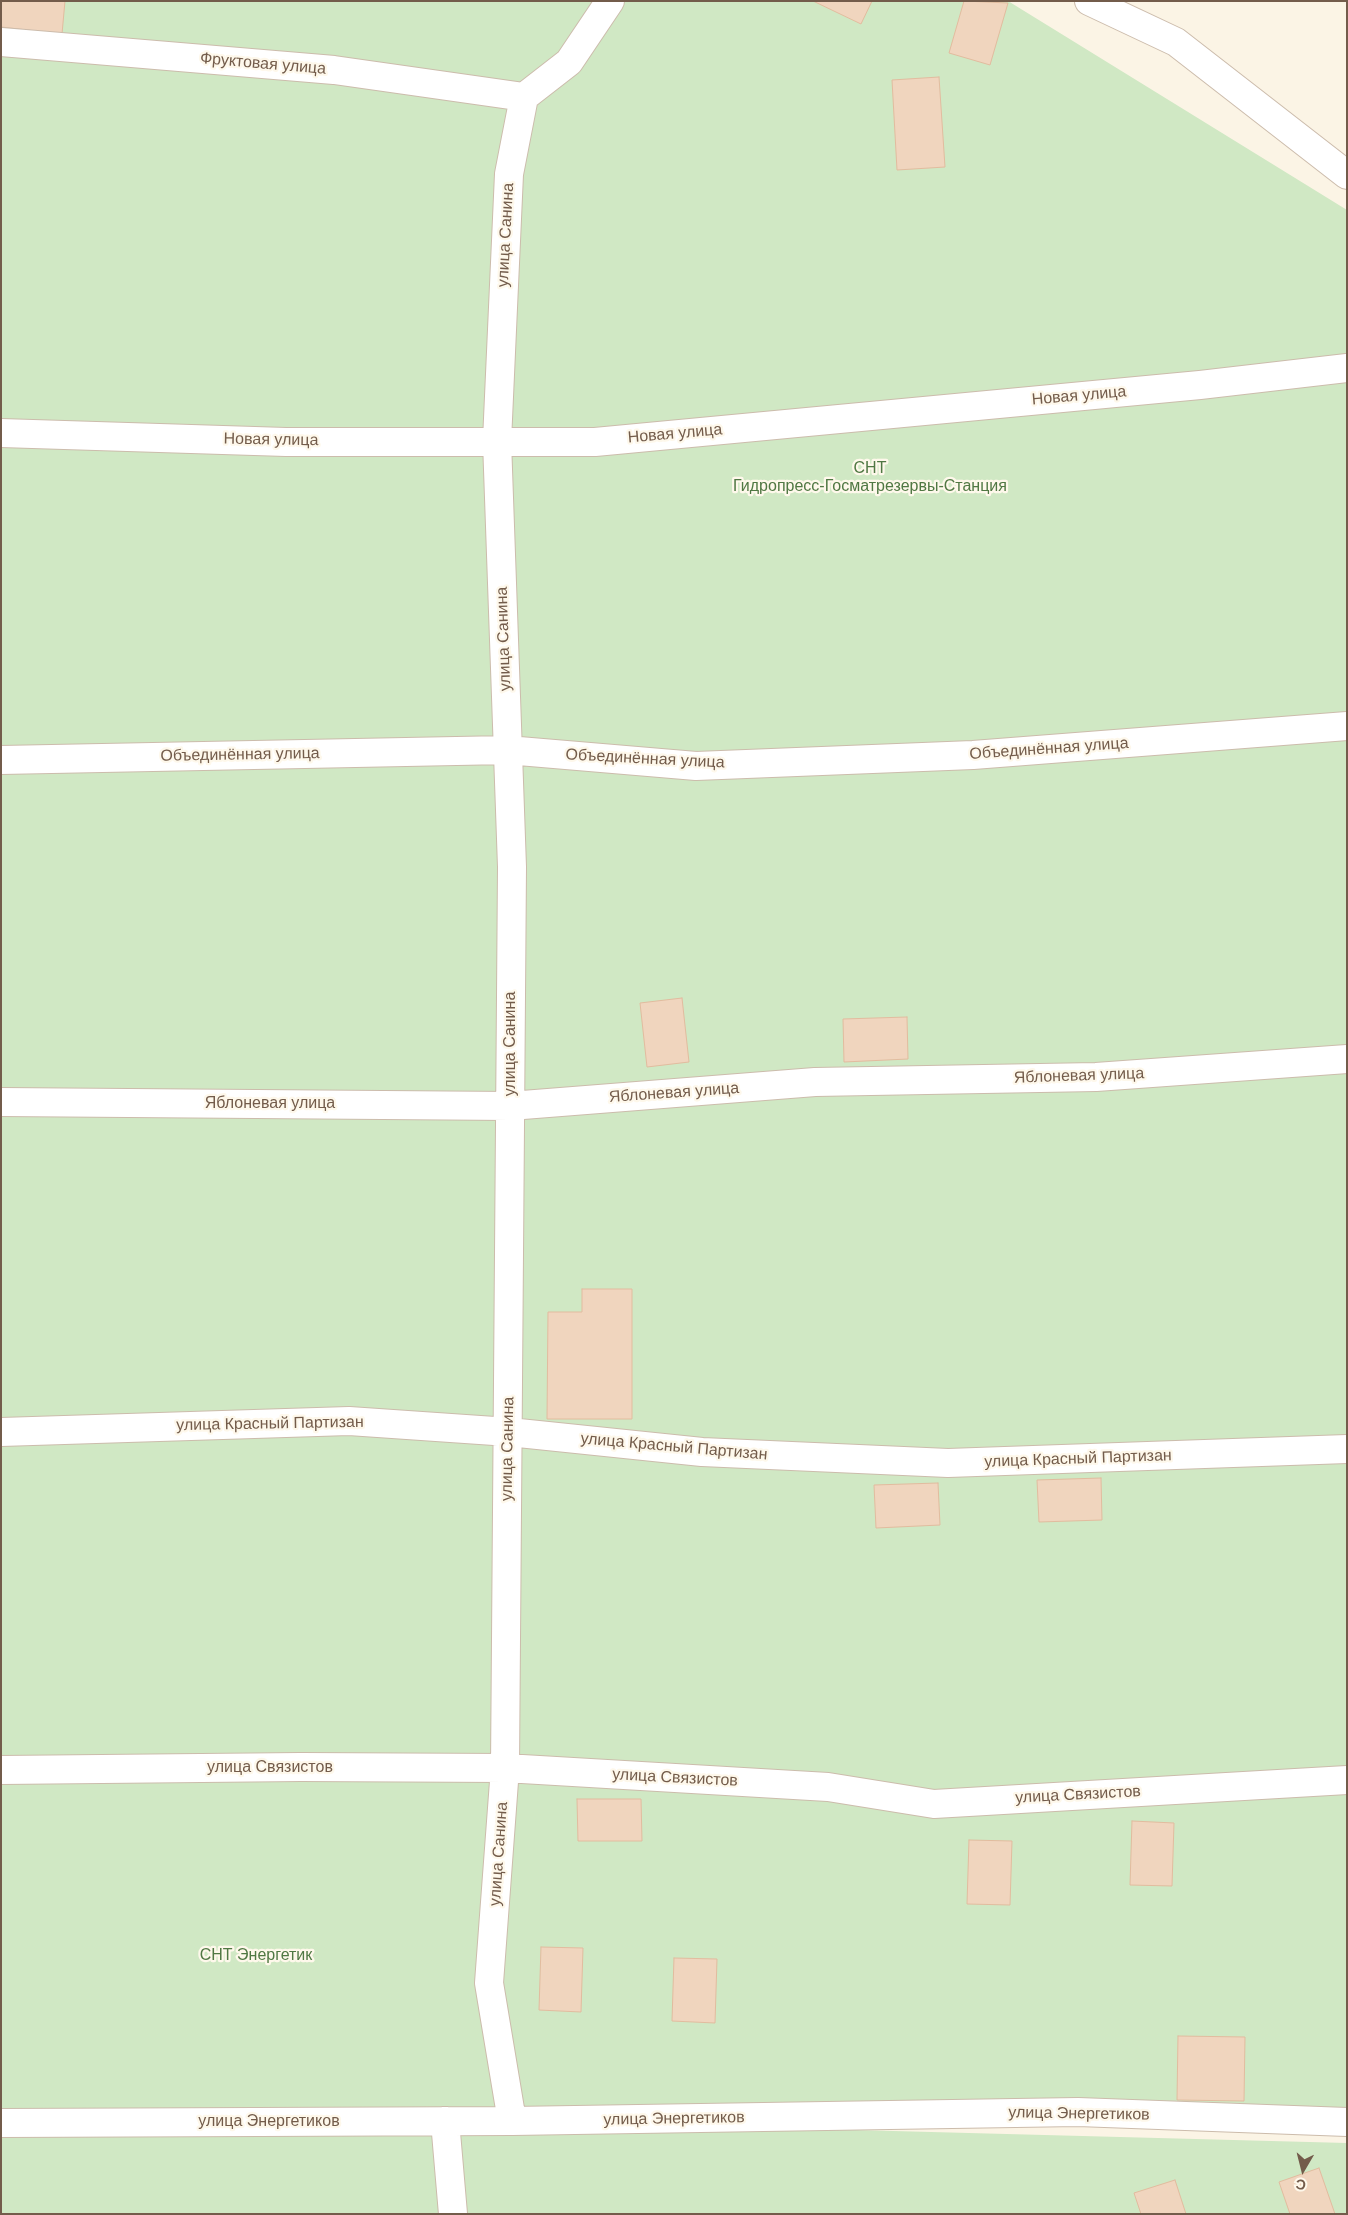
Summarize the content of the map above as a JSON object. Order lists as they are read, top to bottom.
{
  "streets": {
    "street": [
      "Фруктовая улица",
      "улица Санина",
      "Новая улица",
      "Объединённая улица",
      "Яблоневая улица",
      "улица Красный Партизан",
      "улица Связистов",
      "улица Энергетиков"
    ]
  },
  "crossings": [
    ["Фруктовая улица", "улица Санина"],
    ["улица Санина", "Новая улица"],
    ["улица Санина", "Объединённая улица"],
    ["улица Санина", "Яблоневая улица"],
    ["улица Санина", "улица Красный Партизан"],
    ["улица Санина", "улица Связистов"],
    ["улица Санина", "улица Энергетиков"]
  ],
  "parks": ["СНТ Гидропресс-Госматрезервы-Станция", "СНТ Энергетик"],
  "north": "bottom"
}
